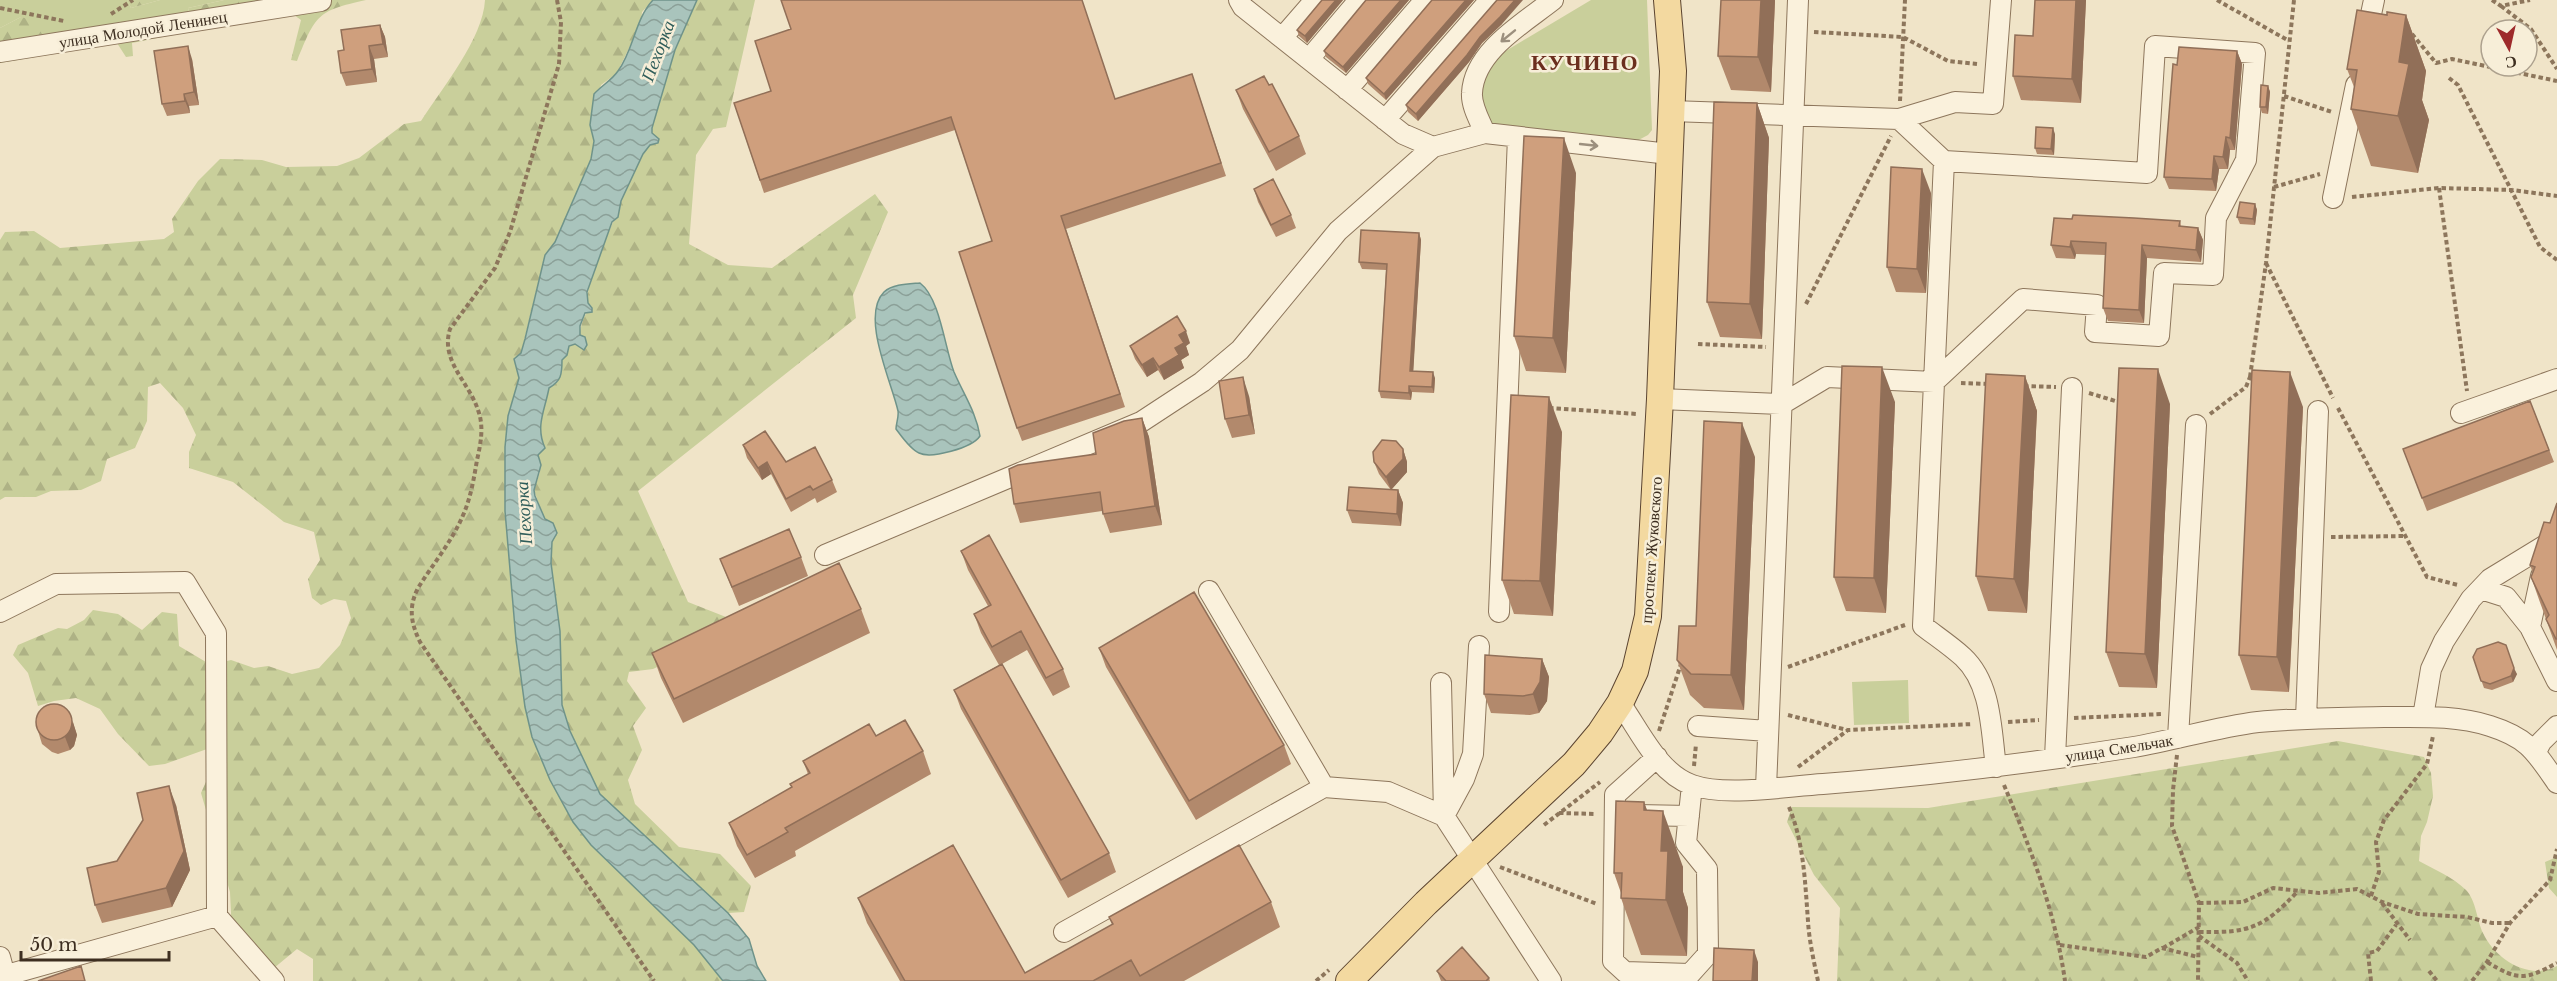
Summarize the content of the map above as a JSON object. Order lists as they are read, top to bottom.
{
  "streets": {
    "main road": ["проспект Жуковского"],
    "street": ["улица Молодой Ленинец", "улица Смельчак"]
  },
  "crossings": [
    ["проспект Жуковского", "улица Смельчак"]
  ],
  "districts": ["КУЧИНО"],
  "water": ["Пехорка"],
  "scale_bar": "50 m",
  "north": "bottom"
}
